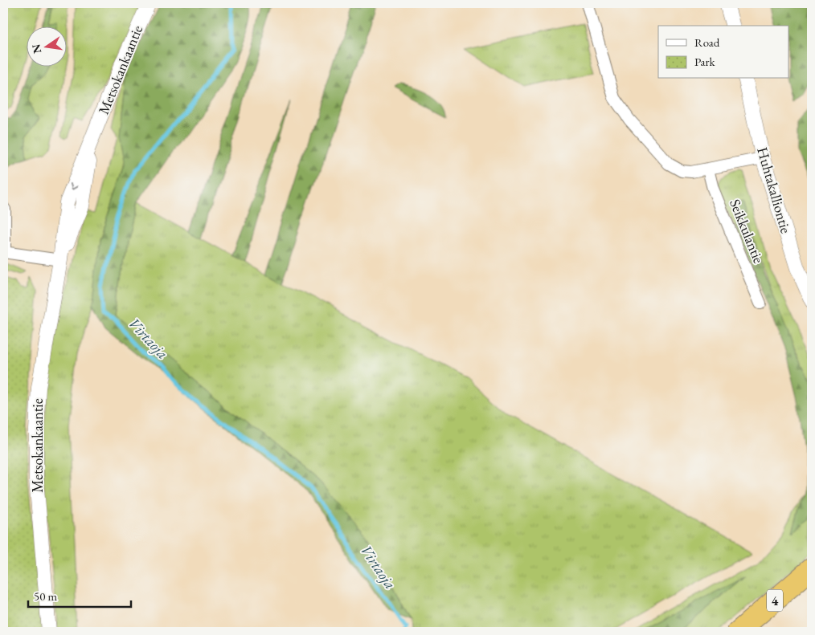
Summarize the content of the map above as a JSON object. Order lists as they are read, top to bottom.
{
  "streets": {
    "highway": ["4"],
    "street": ["Metsokankaantie", "Huhtakalliontie", "Seikkulantie"]
  },
  "water": ["Virtaoja"],
  "legend": ["Road", "Park"],
  "scale_bar": "50 m",
  "north": "left"
}
